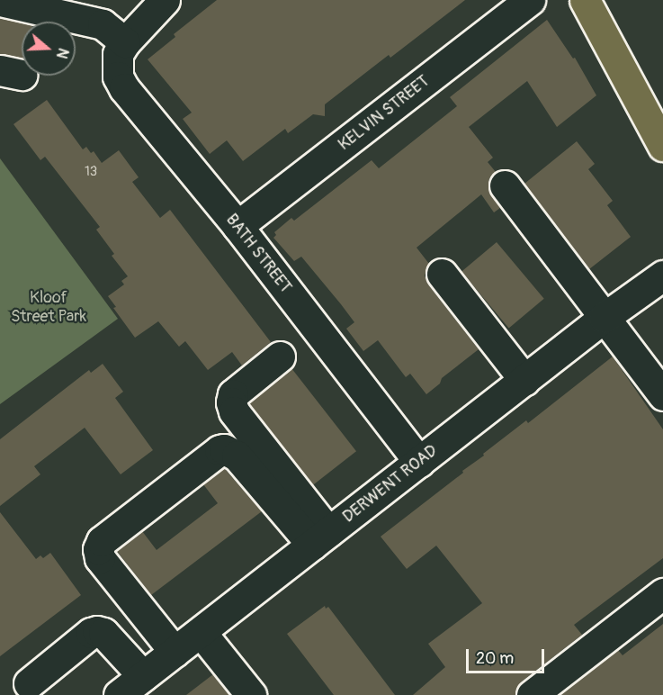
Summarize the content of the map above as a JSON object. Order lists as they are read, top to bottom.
{
  "streets": {
    "street": ["KELVIN STREET", "BATH STREET", "DERWENT ROAD"]
  },
  "crossings": [
    ["KELVIN STREET", "BATH STREET"],
    ["BATH STREET", "DERWENT ROAD"]
  ],
  "parks": ["Kloof Street Park"],
  "house_numbers": ["13"],
  "scale_bar": "20 m",
  "north": "right"
}
